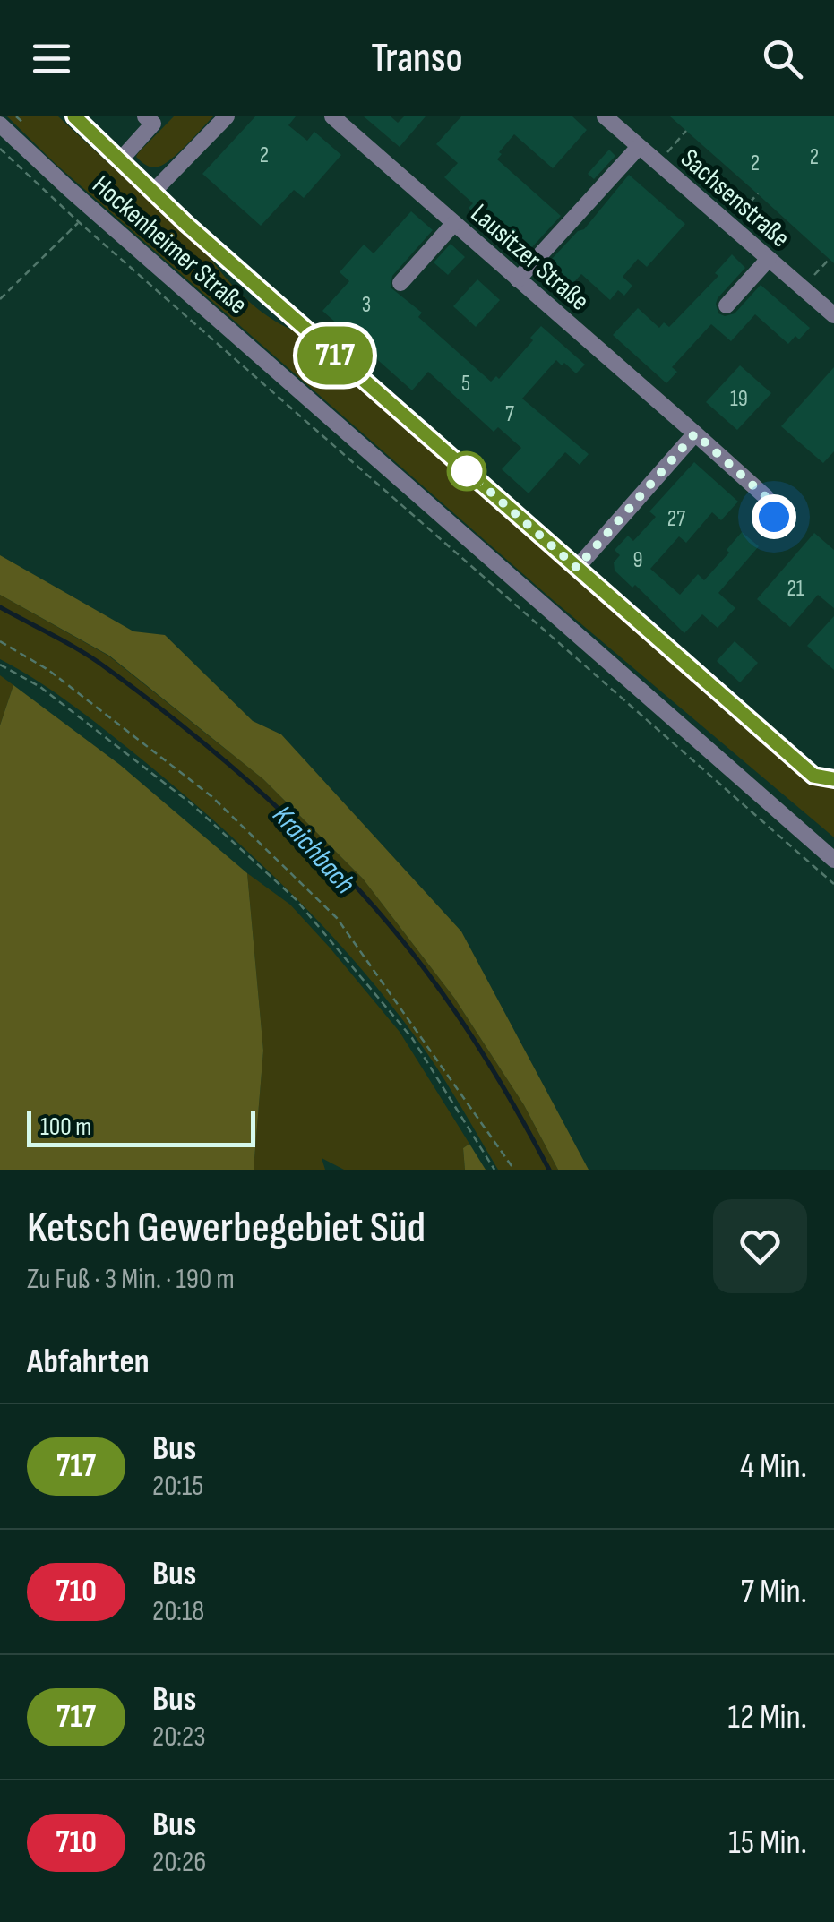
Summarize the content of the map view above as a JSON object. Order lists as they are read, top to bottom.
{
  "streets": {
    "street": ["Sachsenstraße", "Hockenheimer Straße", "Lausitzer Straße"]
  },
  "water": ["Kraichbach"],
  "lines": ["bus line 717"],
  "house_numbers": [
    "2",
    "2",
    "2",
    "3",
    "5",
    "19",
    "7",
    "27",
    "9",
    "21"
  ],
  "scale_bar": "100 m",
  "page": {
    "header": "Transo",
    "on_map": "717",
    "scale": "100 m",
    "heading": [
      ["Ketsch Gewerbegebiet Süd", "Zu Fuß · 3 Min. · 190 m"],
      "Abfahrten"
    ],
    "list": [
      {
        "mark": "717",
        "name": "Bus",
        "note": "20:15",
        "value": "4 Min."
      },
      {
        "mark": "710",
        "name": "Bus",
        "note": "20:18",
        "value": "7 Min."
      },
      {
        "mark": "717",
        "name": "Bus",
        "note": "20:23",
        "value": "12 Min."
      },
      {
        "mark": "710",
        "name": "Bus",
        "note": "20:26",
        "value": "15 Min."
      }
    ]
  }
}
